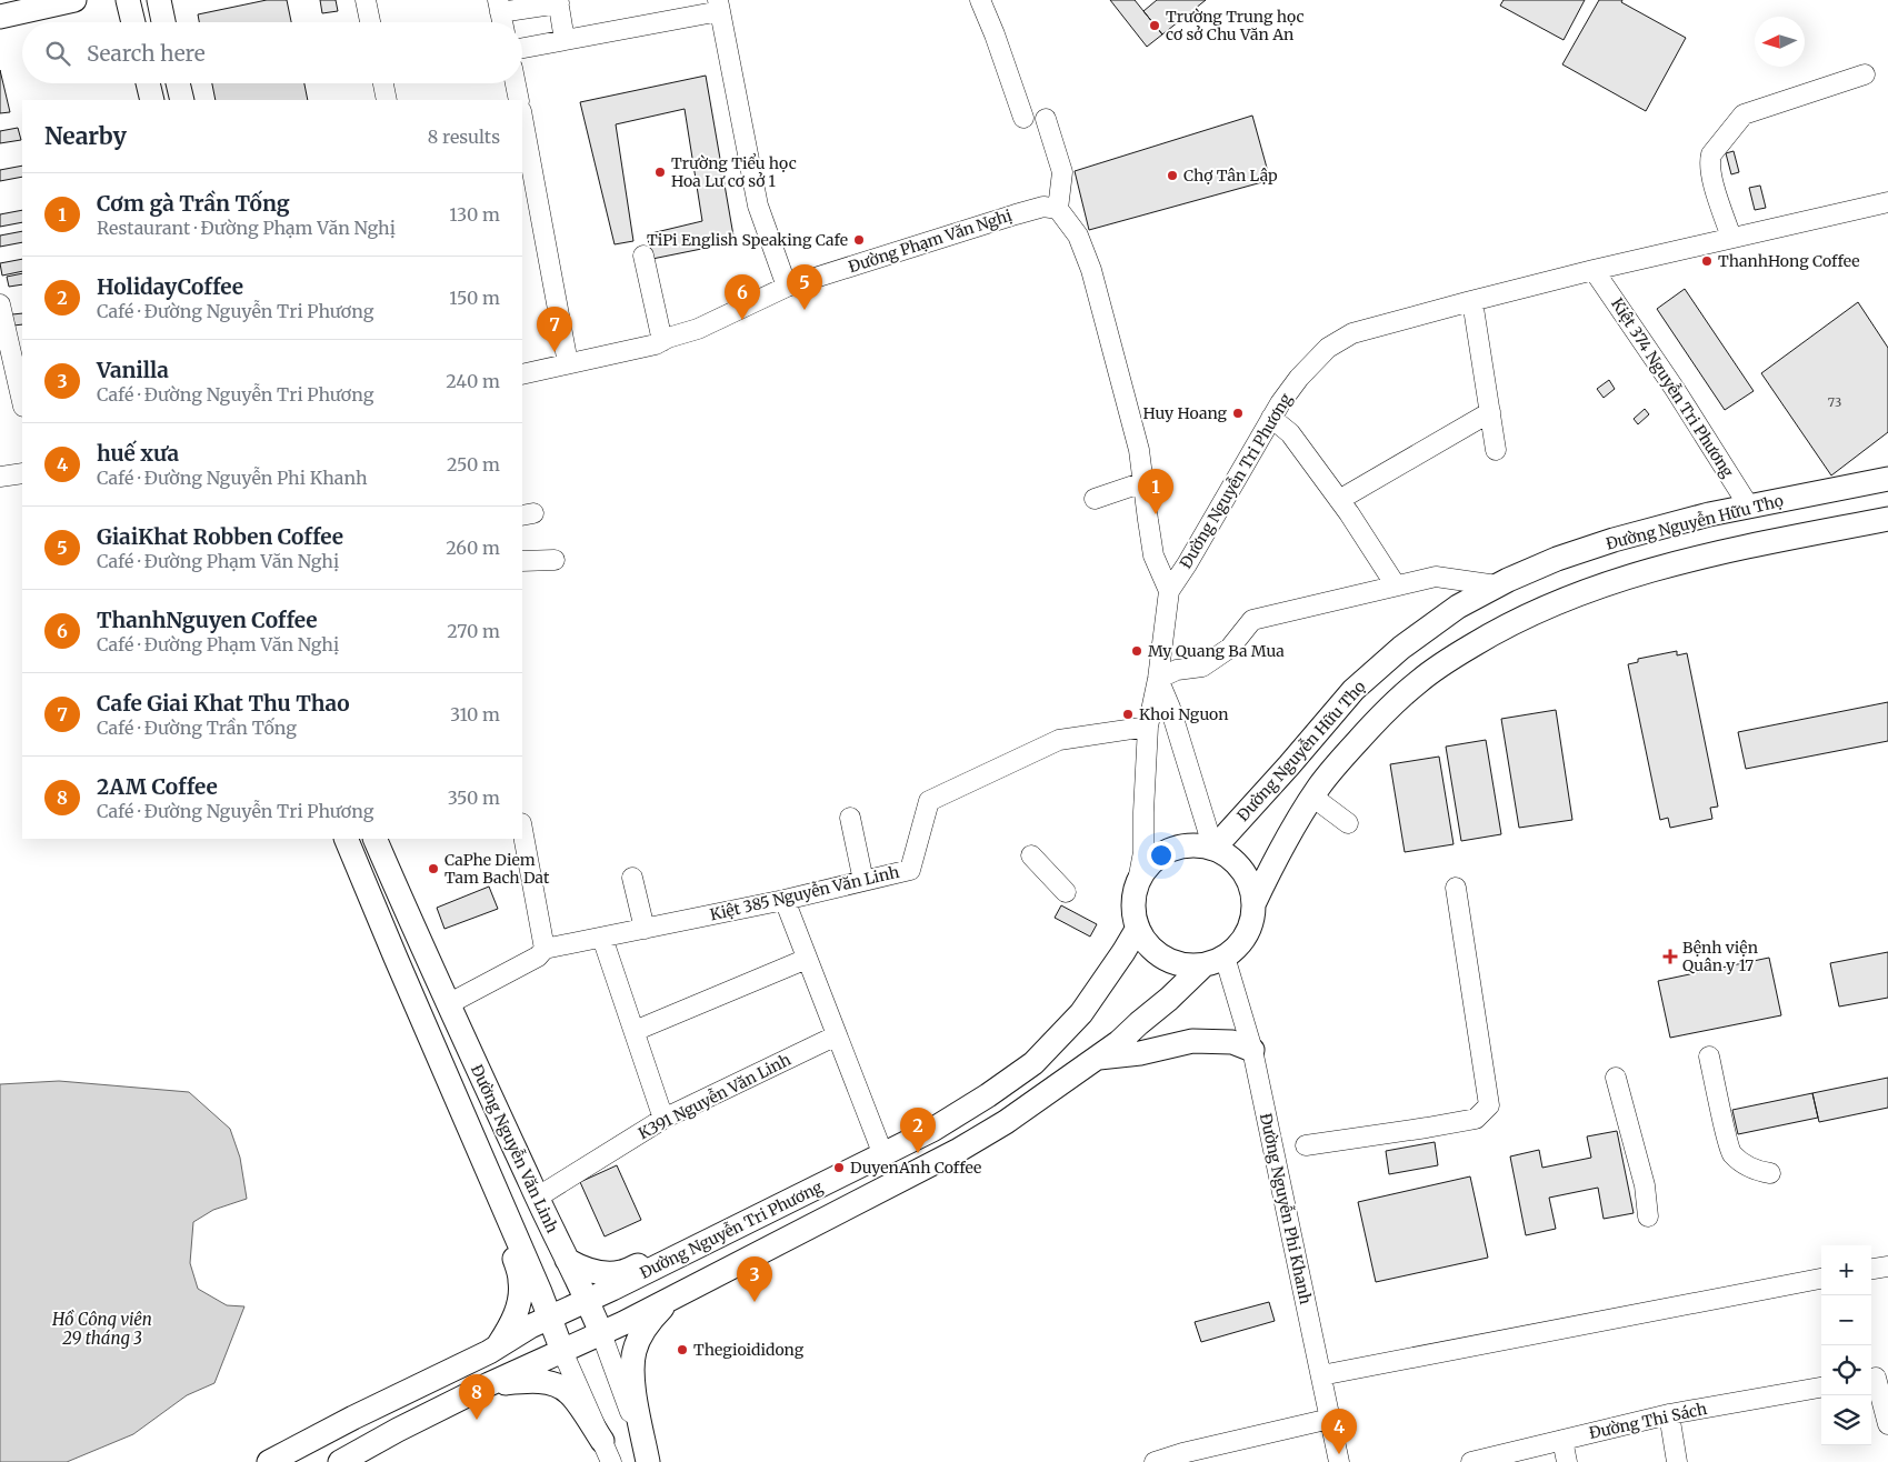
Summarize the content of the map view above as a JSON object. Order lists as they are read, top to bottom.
{
  "streets": {
    "main road": ["Đường Nguyễn Tri Phương", "Đường Nguyễn Hữu Thọ", "Đường Nguyễn Văn Linh"],
    "street": [
      "Đường Phạm Văn Nghị",
      "Kiệt 374 Nguyễn Tri Phương",
      "Kiệt 385 Nguyễn Văn Linh",
      "K391 Nguyễn Văn Linh",
      "Đường Nguyễn Phi Khanh",
      "Đường Thi Sách"
    ]
  },
  "crossings": [
    ["Kiệt 374 Nguyễn Tri Phương", "Đường Nguyễn Tri Phương"],
    ["Kiệt 374 Nguyễn Tri Phương", "Đường Nguyễn Hữu Thọ"],
    ["Đường Nguyễn Tri Phương", "Đường Nguyễn Hữu Thọ"],
    ["Đường Nguyễn Tri Phương", "Kiệt 385 Nguyễn Văn Linh"],
    ["Đường Nguyễn Tri Phương", "Đường Nguyễn Văn Linh"],
    ["Đường Nguyễn Tri Phương", "Đường Nguyễn Phi Khanh"],
    ["Đường Nguyễn Hữu Thọ", "Đường Nguyễn Phi Khanh"],
    ["Kiệt 385 Nguyễn Văn Linh", "Đường Nguyễn Văn Linh"],
    ["K391 Nguyễn Văn Linh", "Đường Nguyễn Văn Linh"]
  ],
  "water": ["Hồ Công viên 29 tháng 3"],
  "places": {
    "other": [
      "Trường Trung học cơ sở Chu Văn An",
      "Trường Tiểu học Hoa Lư cơ sở 1",
      "Chợ Tân Lập",
      "TiPi English Speaking Cafe",
      "ThanhHong Coffee",
      "Huy Hoang",
      "My Quang Ba Mua",
      "Khoi Nguon",
      "CaPhe Diem Tam Bach Dat",
      "DuyenAnh Coffee",
      "Thegioididong"
    ],
    "health": ["Bệnh viện Quân y 17"]
  },
  "house_numbers": ["73"],
  "north": "left",
  "page": {
    "search": "Search here",
    "heading": ["Nearby", "8 results"],
    "list": [
      {
        "mark": "1",
        "name": "Cơm gà Trần Tống",
        "note": "Restaurant · Đường Phạm Văn Nghị",
        "value": "130 m"
      },
      {
        "mark": "2",
        "name": "HolidayCoffee",
        "note": "Café · Đường Nguyễn Tri Phương",
        "value": "150 m"
      },
      {
        "mark": "3",
        "name": "Vanilla",
        "note": "Café · Đường Nguyễn Tri Phương",
        "value": "240 m"
      },
      {
        "mark": "4",
        "name": "huế xưa",
        "note": "Café · Đường Nguyễn Phi Khanh",
        "value": "250 m"
      },
      {
        "mark": "5",
        "name": "GiaiKhat Robben Coffee",
        "note": "Café · Đường Phạm Văn Nghị",
        "value": "260 m"
      },
      {
        "mark": "6",
        "name": "ThanhNguyen Coffee",
        "note": "Café · Đường Phạm Văn Nghị",
        "value": "270 m"
      },
      {
        "mark": "7",
        "name": "Cafe Giai Khat Thu Thao",
        "note": "Café · Đường Trần Tống",
        "value": "310 m"
      },
      {
        "mark": "8",
        "name": "2AM Coffee",
        "note": "Café · Đường Nguyễn Tri Phương",
        "value": "350 m"
      }
    ],
    "pins": [
      "5",
      "6",
      "7",
      "1",
      "2",
      "3",
      "8",
      "4"
    ],
    "map_buttons": ["+", "−"]
  }
}
